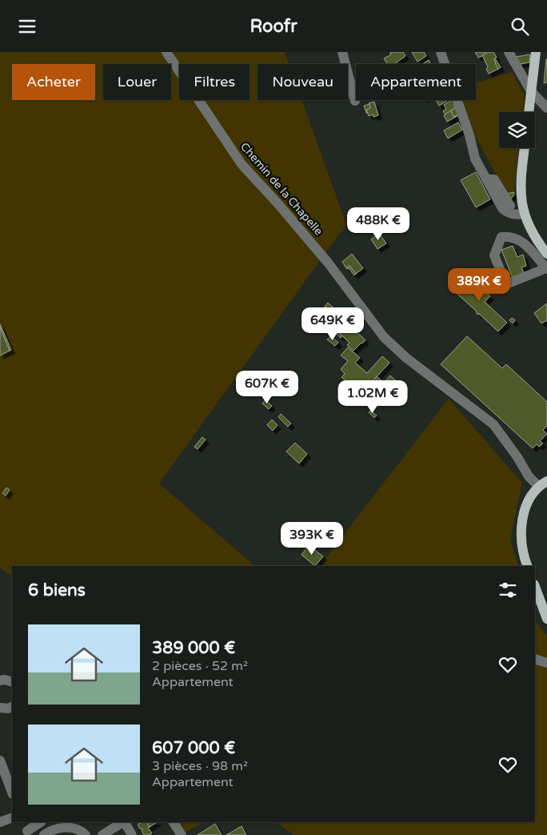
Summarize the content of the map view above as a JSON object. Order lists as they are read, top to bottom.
{
  "streets": {
    "street": ["Chemin de la Chapelle"]
  },
  "page": {
    "header": "Roofr",
    "chip": [
      "Acheter",
      "Louer",
      "Filtres",
      "Nouveau",
      "Appartement"
    ],
    "price": [
      "488K €",
      "389K €",
      "649K €",
      "607K €",
      "1.02M €",
      "393K €"
    ],
    "heading": "6 biens",
    "list": [
      {
        "name": "389 000 €",
        "note": "2 pièces · 52 m² · Appartement"
      },
      {
        "name": "607 000 €",
        "note": "3 pièces · 98 m² · Appartement"
      }
    ]
  }
}
